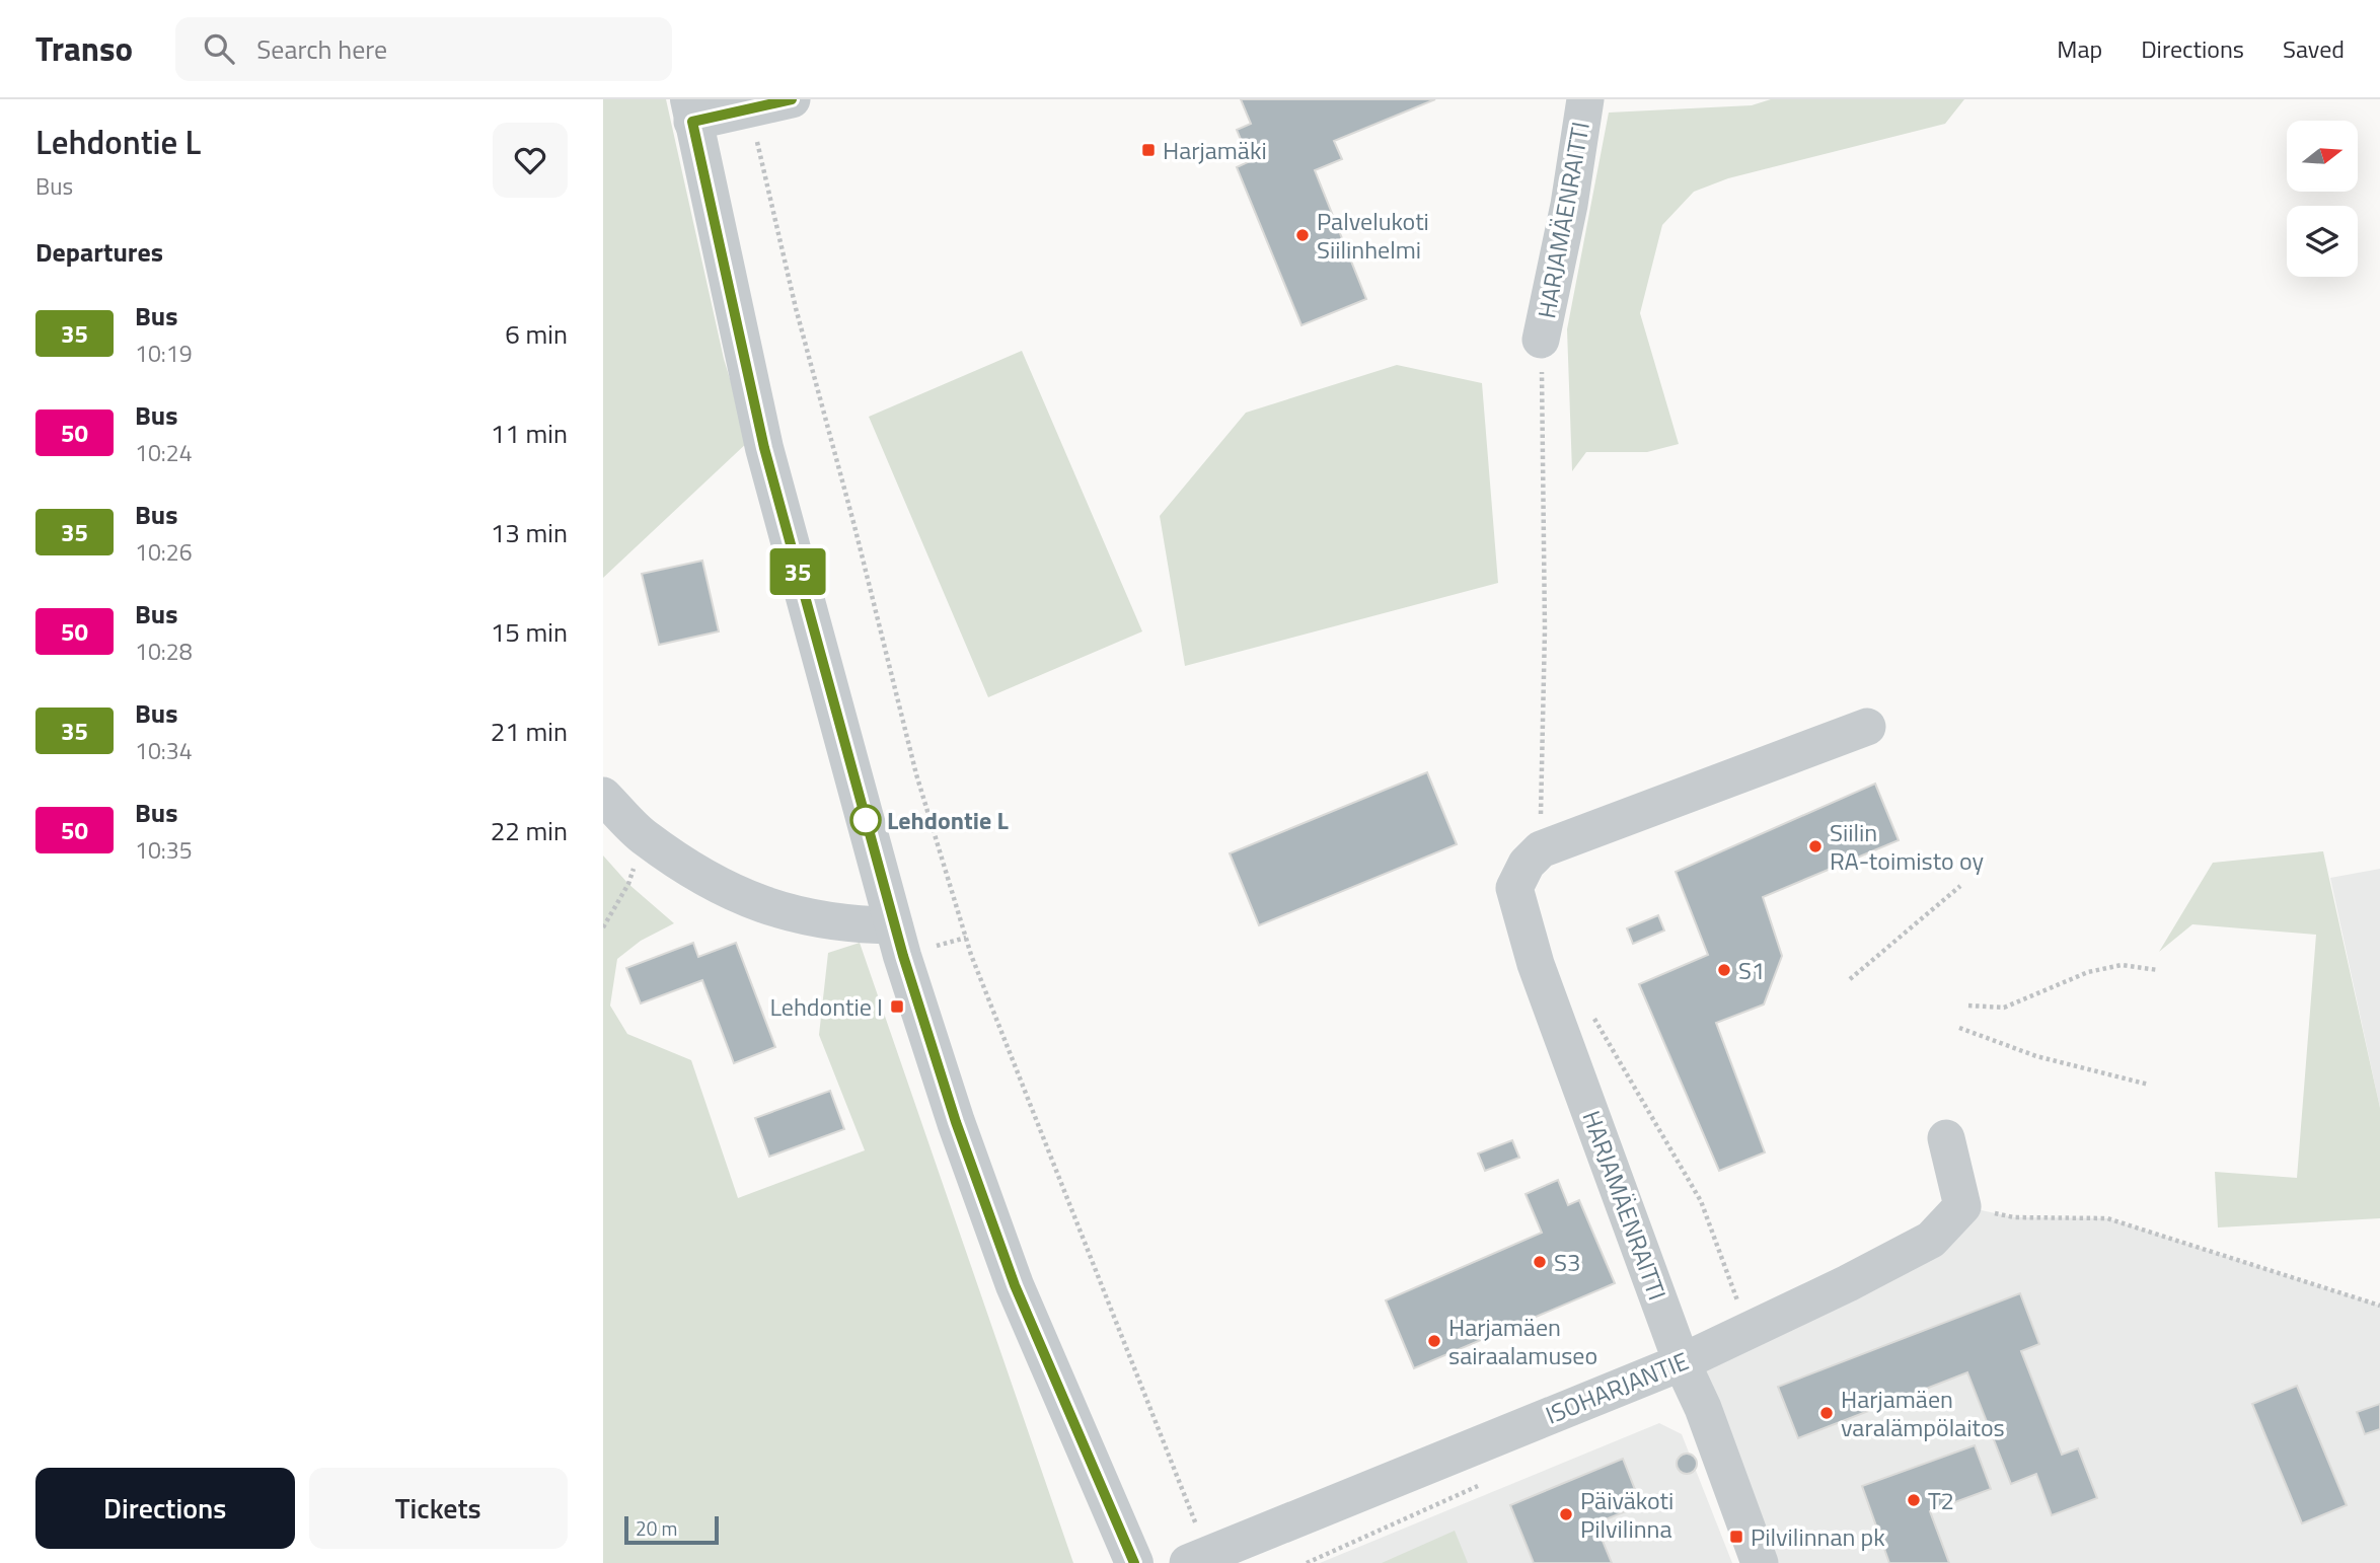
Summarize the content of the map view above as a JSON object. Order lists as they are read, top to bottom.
{
  "streets": {
    "street": ["HARJAMÄENRAITTI", "ISOHARJANTIE"]
  },
  "crossings": [
    ["HARJAMÄENRAITTI", "ISOHARJANTIE"]
  ],
  "places": {
    "transit": ["Harjamäki", "Lehdontie I", "Pilvilinnan pk"],
    "other": [
      "Palvelukoti Siilinhelmi",
      "Lehdontie L",
      "Siilin RA-toimisto oy",
      "S1",
      "S3",
      "Harjamäen sairaalamuseo",
      "Harjamäen varalämpölaitos",
      "T2",
      "Päiväkoti Pilvilinna"
    ]
  },
  "lines": ["bus line 35"],
  "scale_bar": "20 m",
  "north": "right",
  "page": {
    "header": "Transo",
    "search": "Search here",
    "nav": ["Map", "Directions", "Saved"],
    "heading": [
      ["Lehdontie L", "Bus"],
      "Departures"
    ],
    "on_map": "35",
    "list": [
      {
        "mark": "35",
        "name": "Bus",
        "note": "10:19",
        "value": "6 min"
      },
      {
        "mark": "50",
        "name": "Bus",
        "note": "10:24",
        "value": "11 min"
      },
      {
        "mark": "35",
        "name": "Bus",
        "note": "10:26",
        "value": "13 min"
      },
      {
        "mark": "50",
        "name": "Bus",
        "note": "10:28",
        "value": "15 min"
      },
      {
        "mark": "35",
        "name": "Bus",
        "note": "10:34",
        "value": "21 min"
      },
      {
        "mark": "50",
        "name": "Bus",
        "note": "10:35",
        "value": "22 min"
      }
    ],
    "buttons": ["Directions", "Tickets"],
    "scale": "20 m"
  }
}
